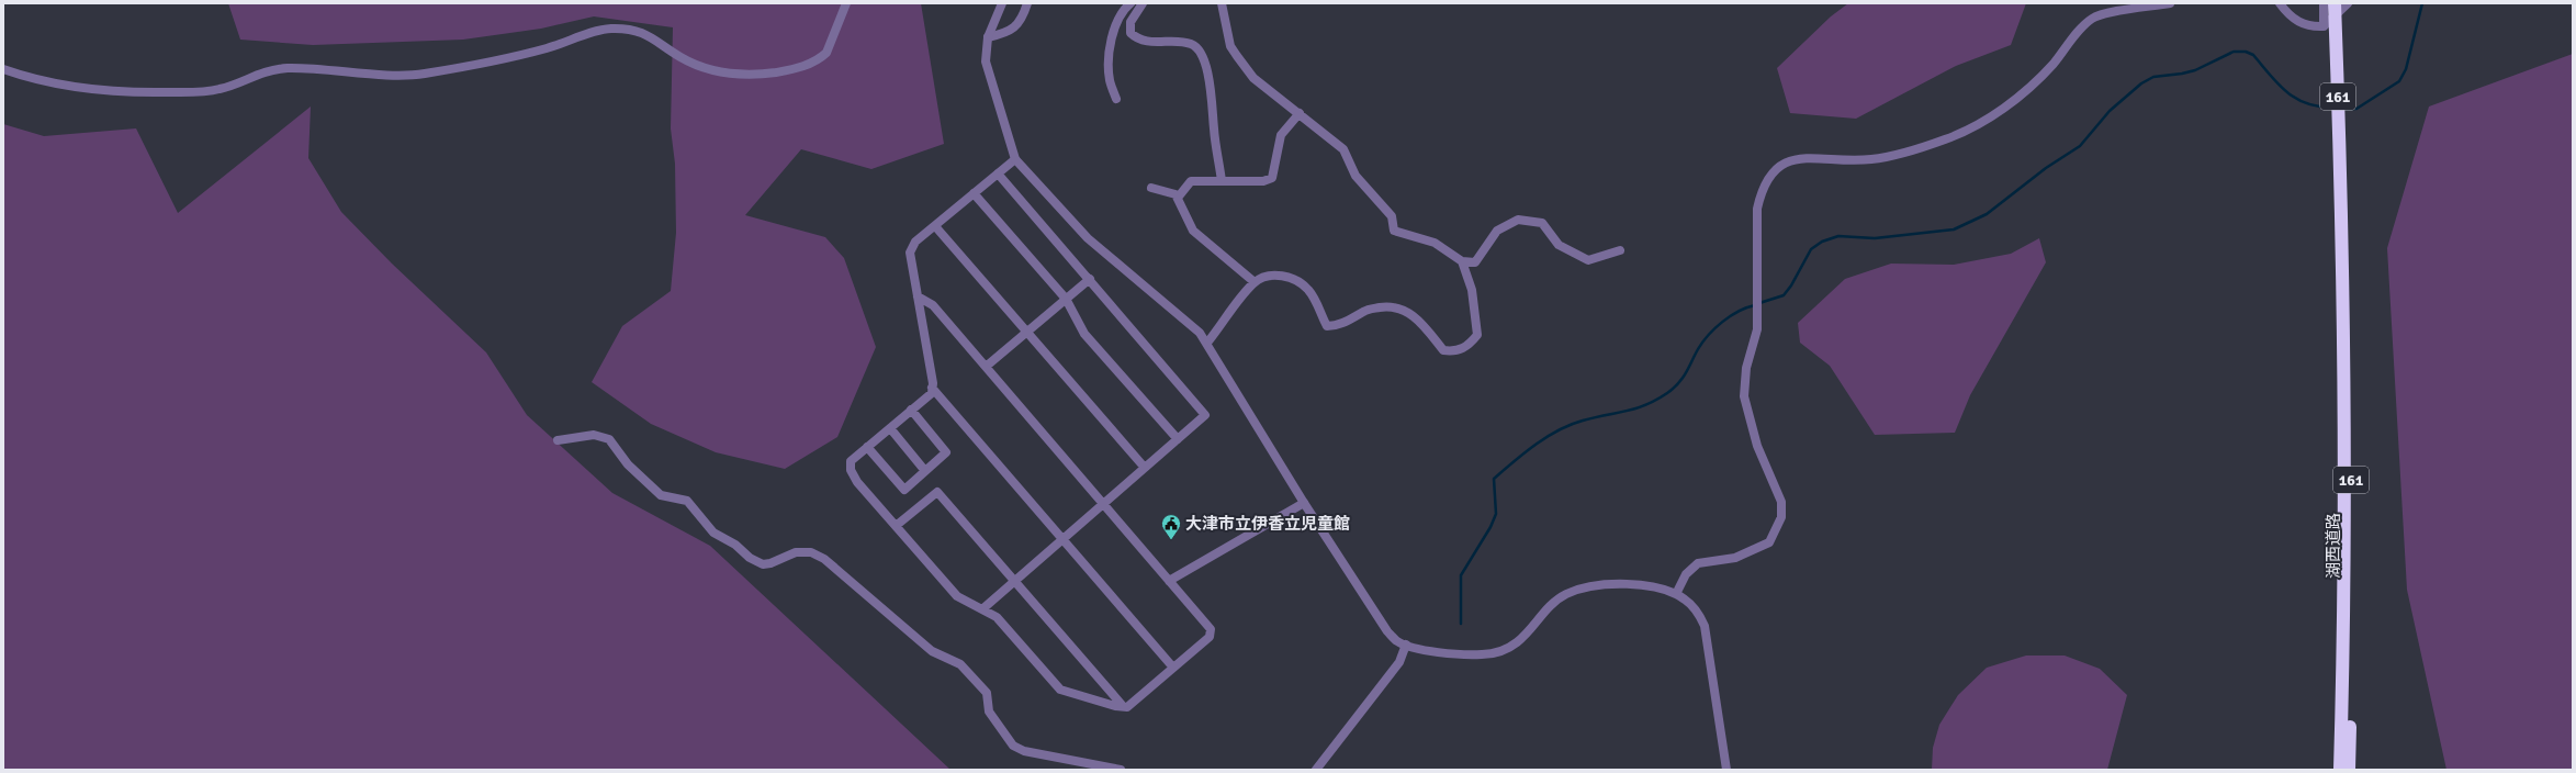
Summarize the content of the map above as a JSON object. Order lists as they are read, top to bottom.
{
  "streets": {
    "highway": ["161", "湖西道路"]
  },
  "places": {
    "public building": ["大津市立伊香立児童館"]
  }
}
